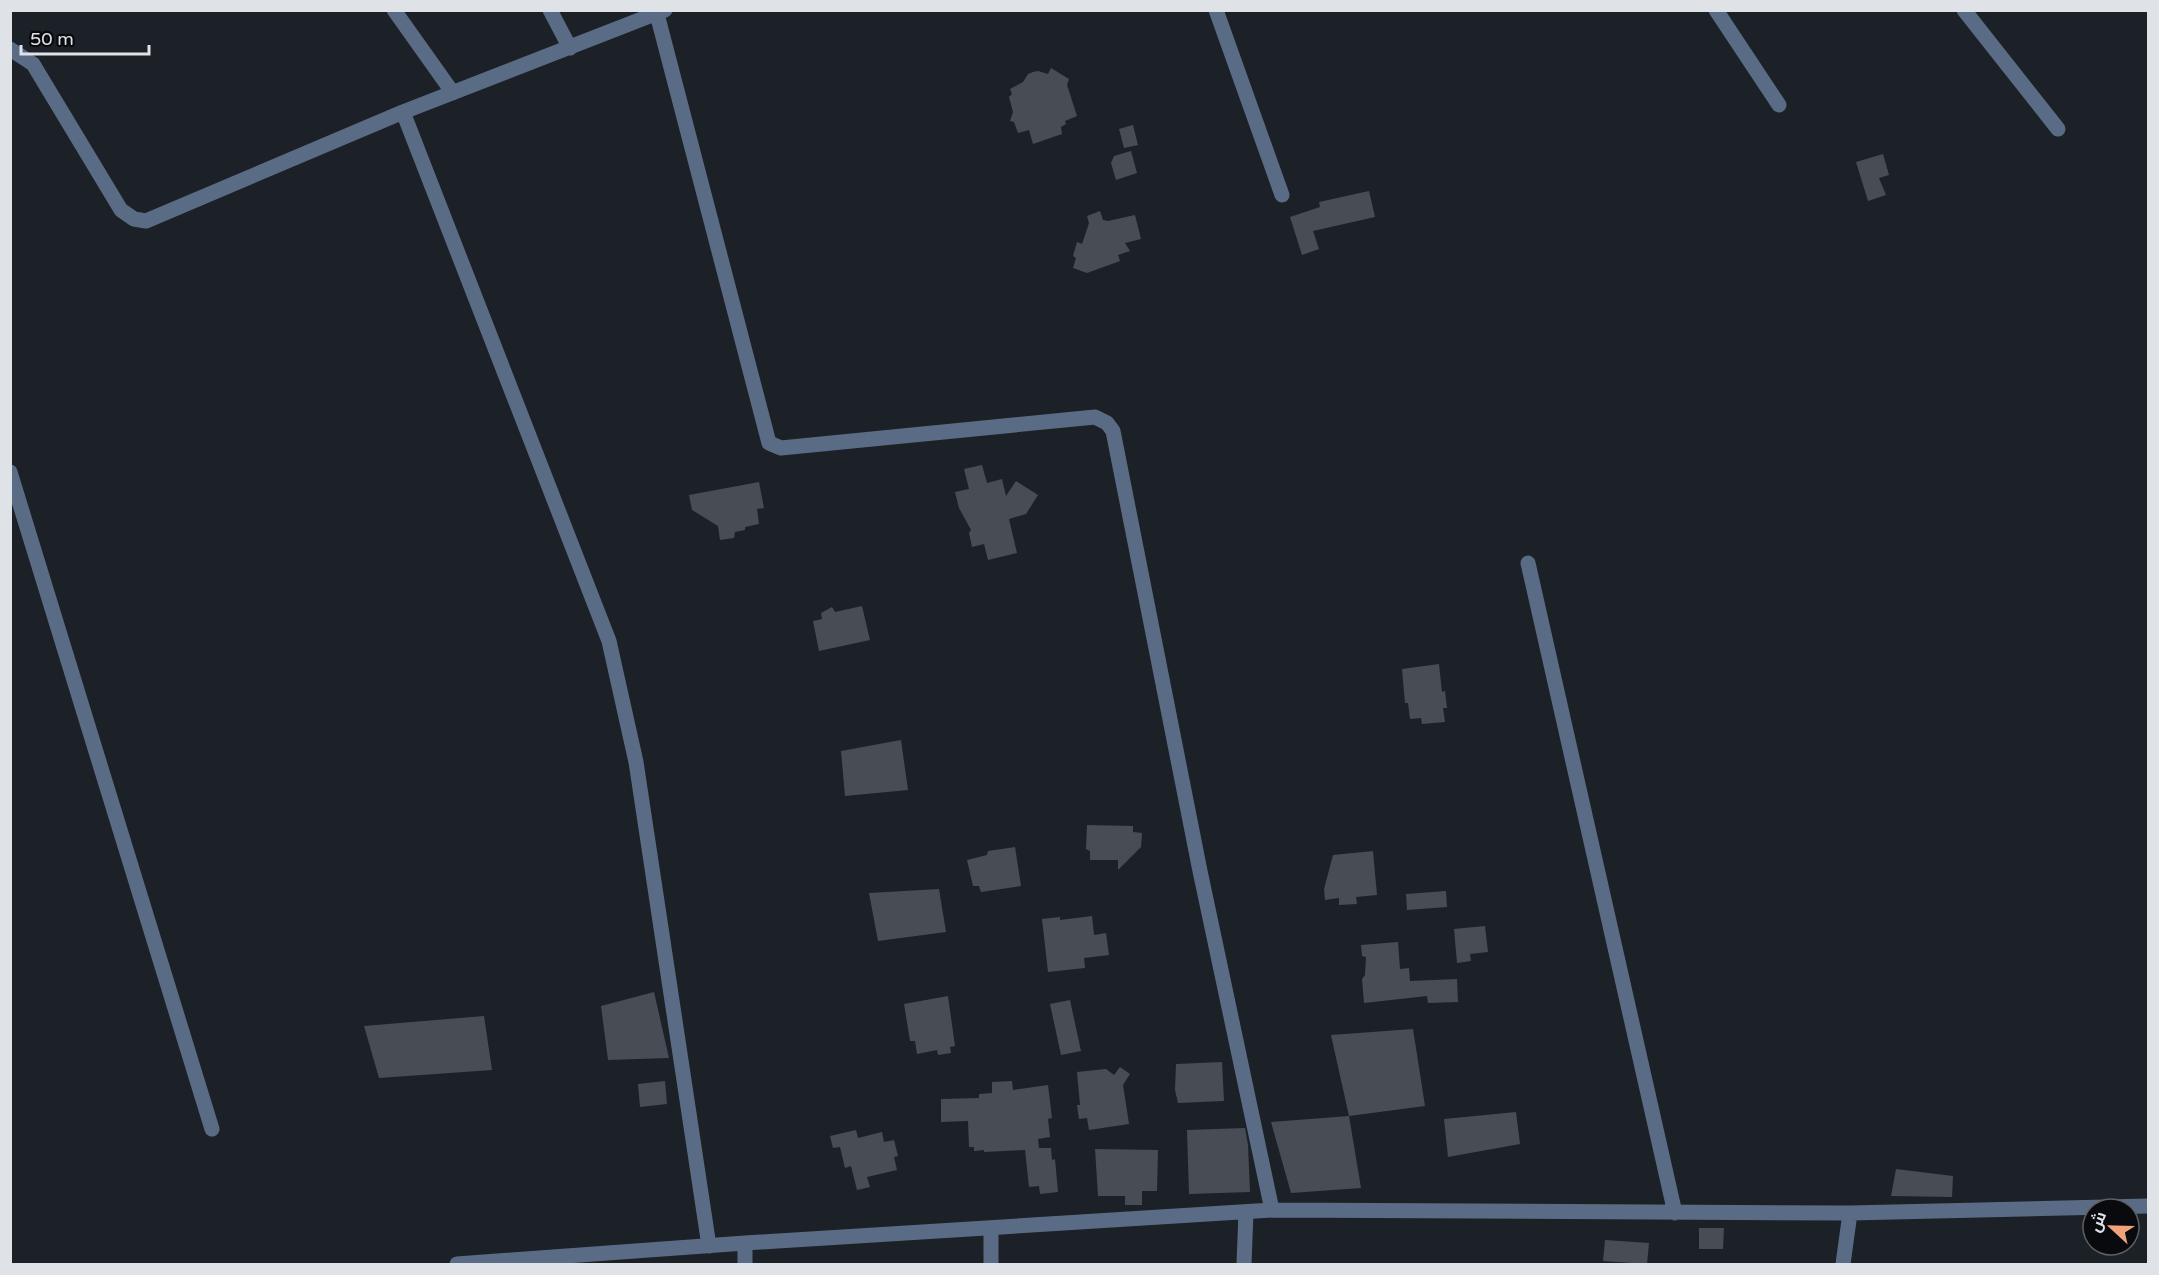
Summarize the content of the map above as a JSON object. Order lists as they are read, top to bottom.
{
  "scale_bar": "50 m",
  "north": "left"
}
